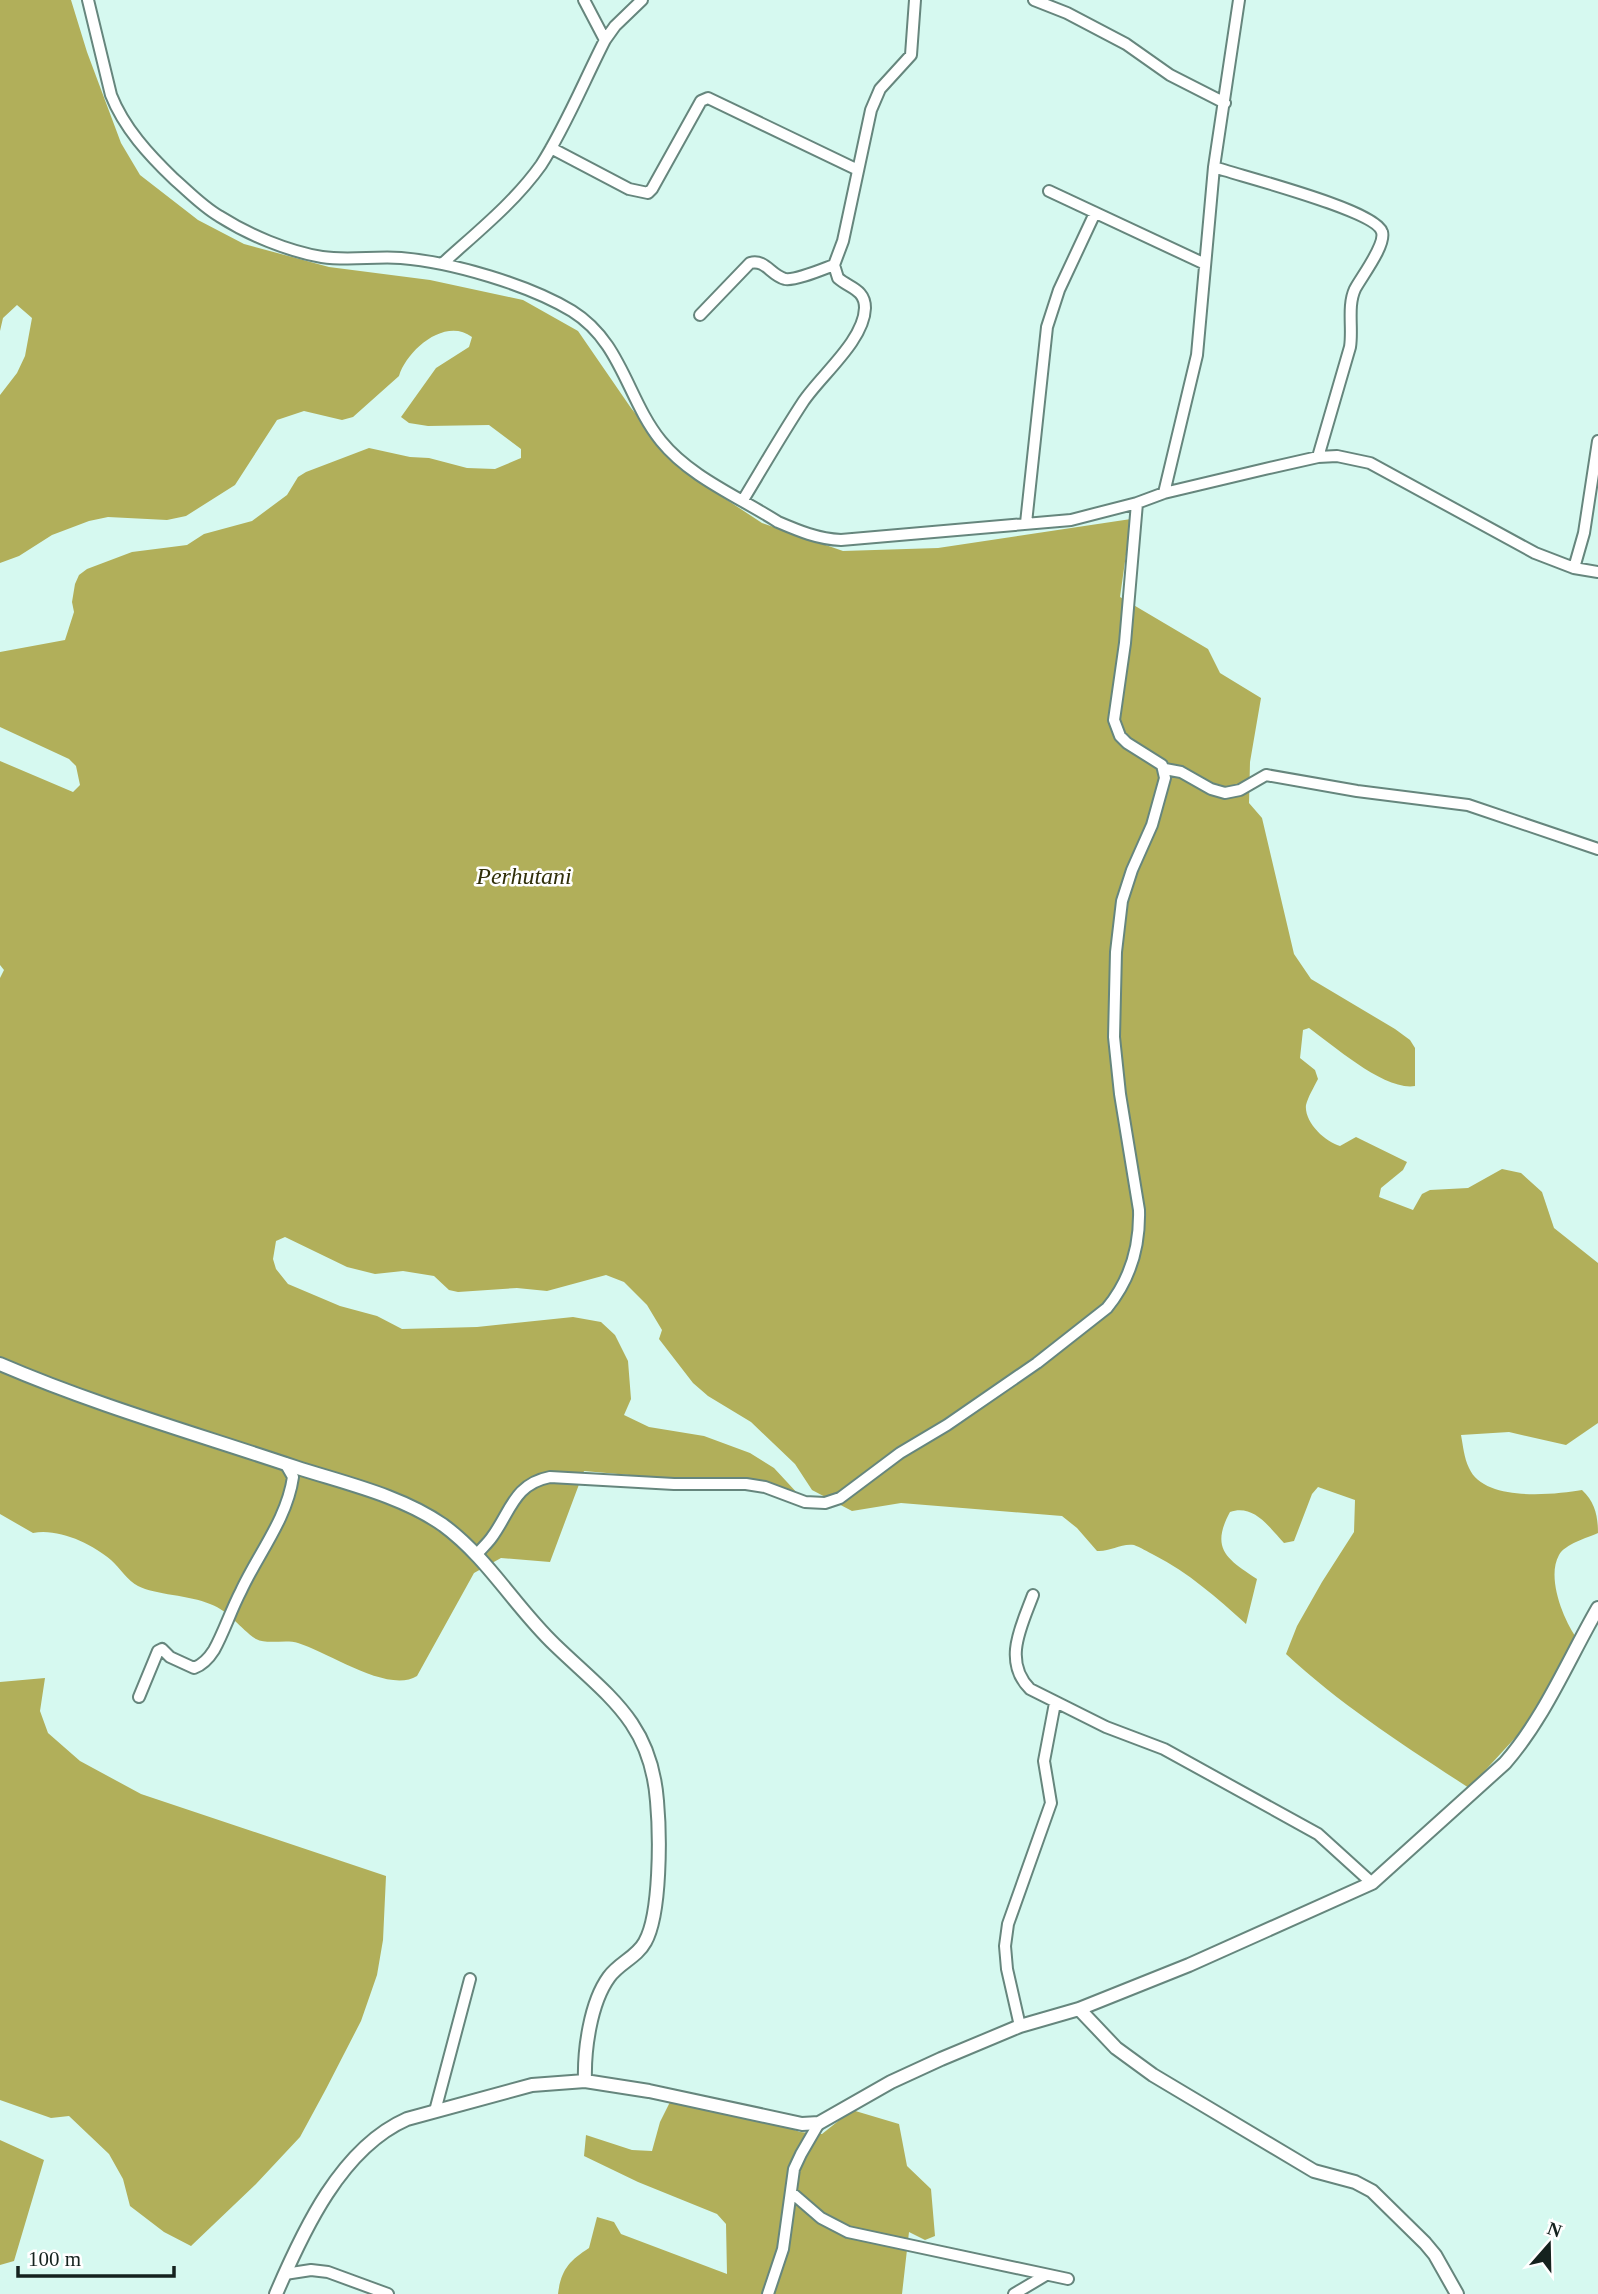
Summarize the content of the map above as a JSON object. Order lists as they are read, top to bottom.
{
  "parks": ["Perhutani"],
  "scale_bar": "100 m",
  "north": "top"
}
